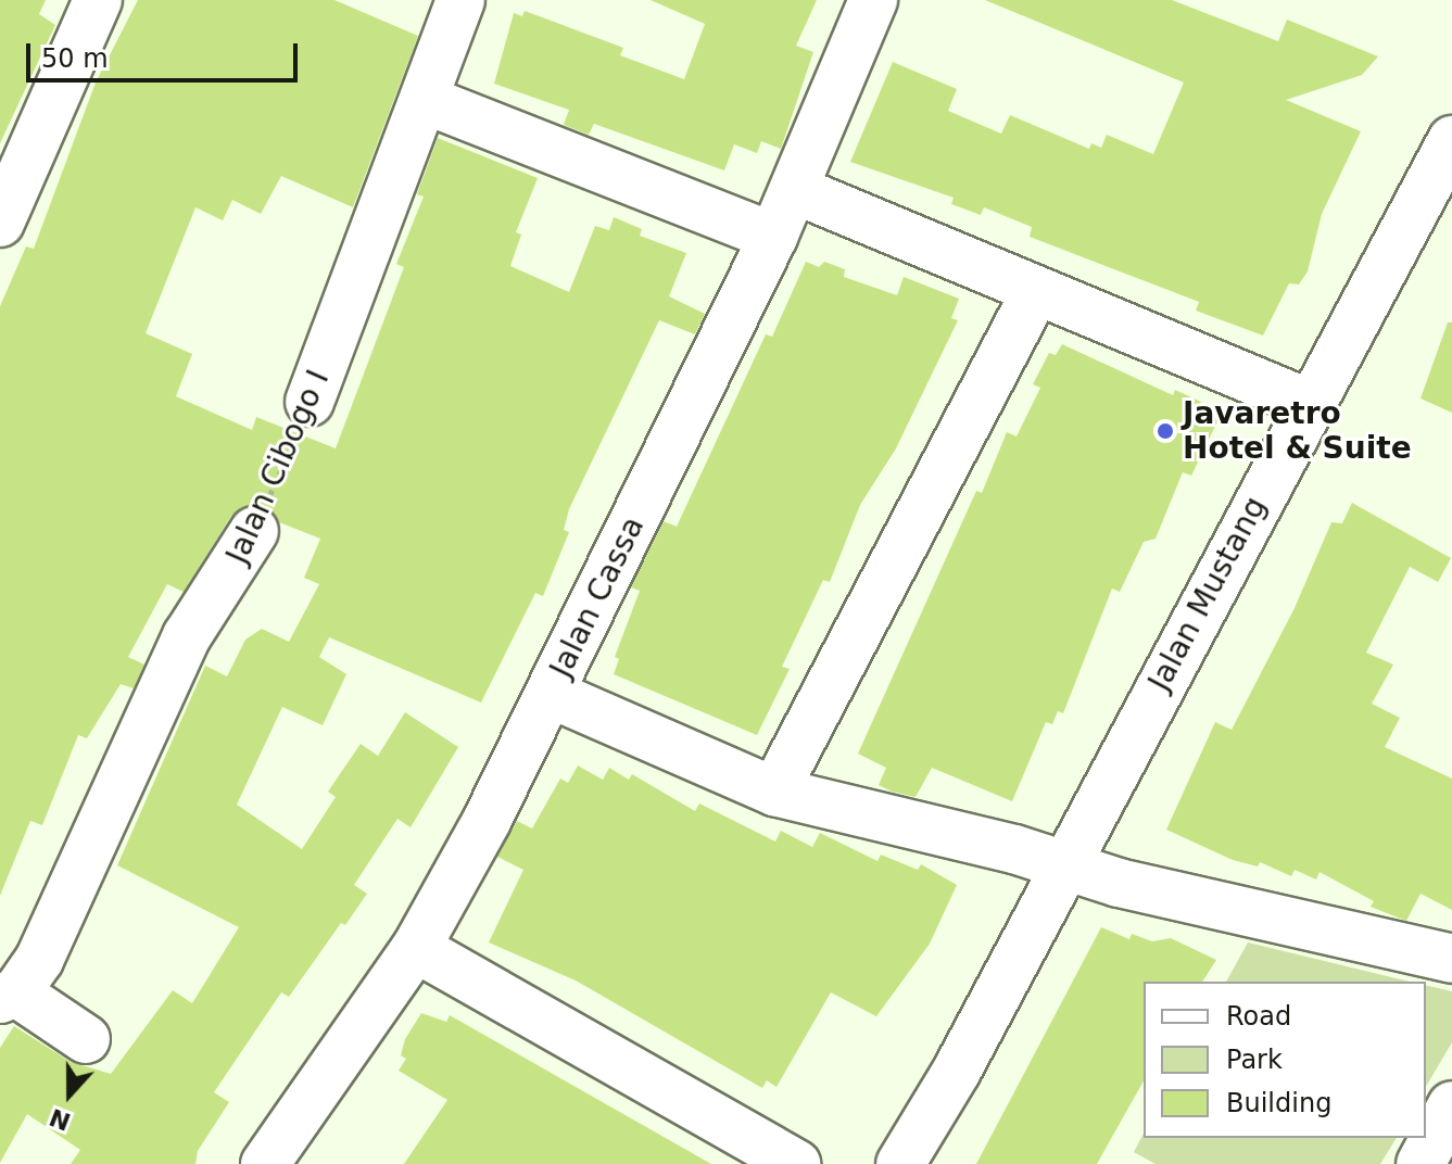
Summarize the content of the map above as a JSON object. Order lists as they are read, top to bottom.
{
  "streets": {
    "street": ["Jalan Cibogo I", "Jalan Mustang", "Jalan Cassa"]
  },
  "places": ["Javaretro Hotel & Suite"],
  "legend": ["Road", "Park", "Building"],
  "scale_bar": "50 m",
  "north": "bottom"
}
